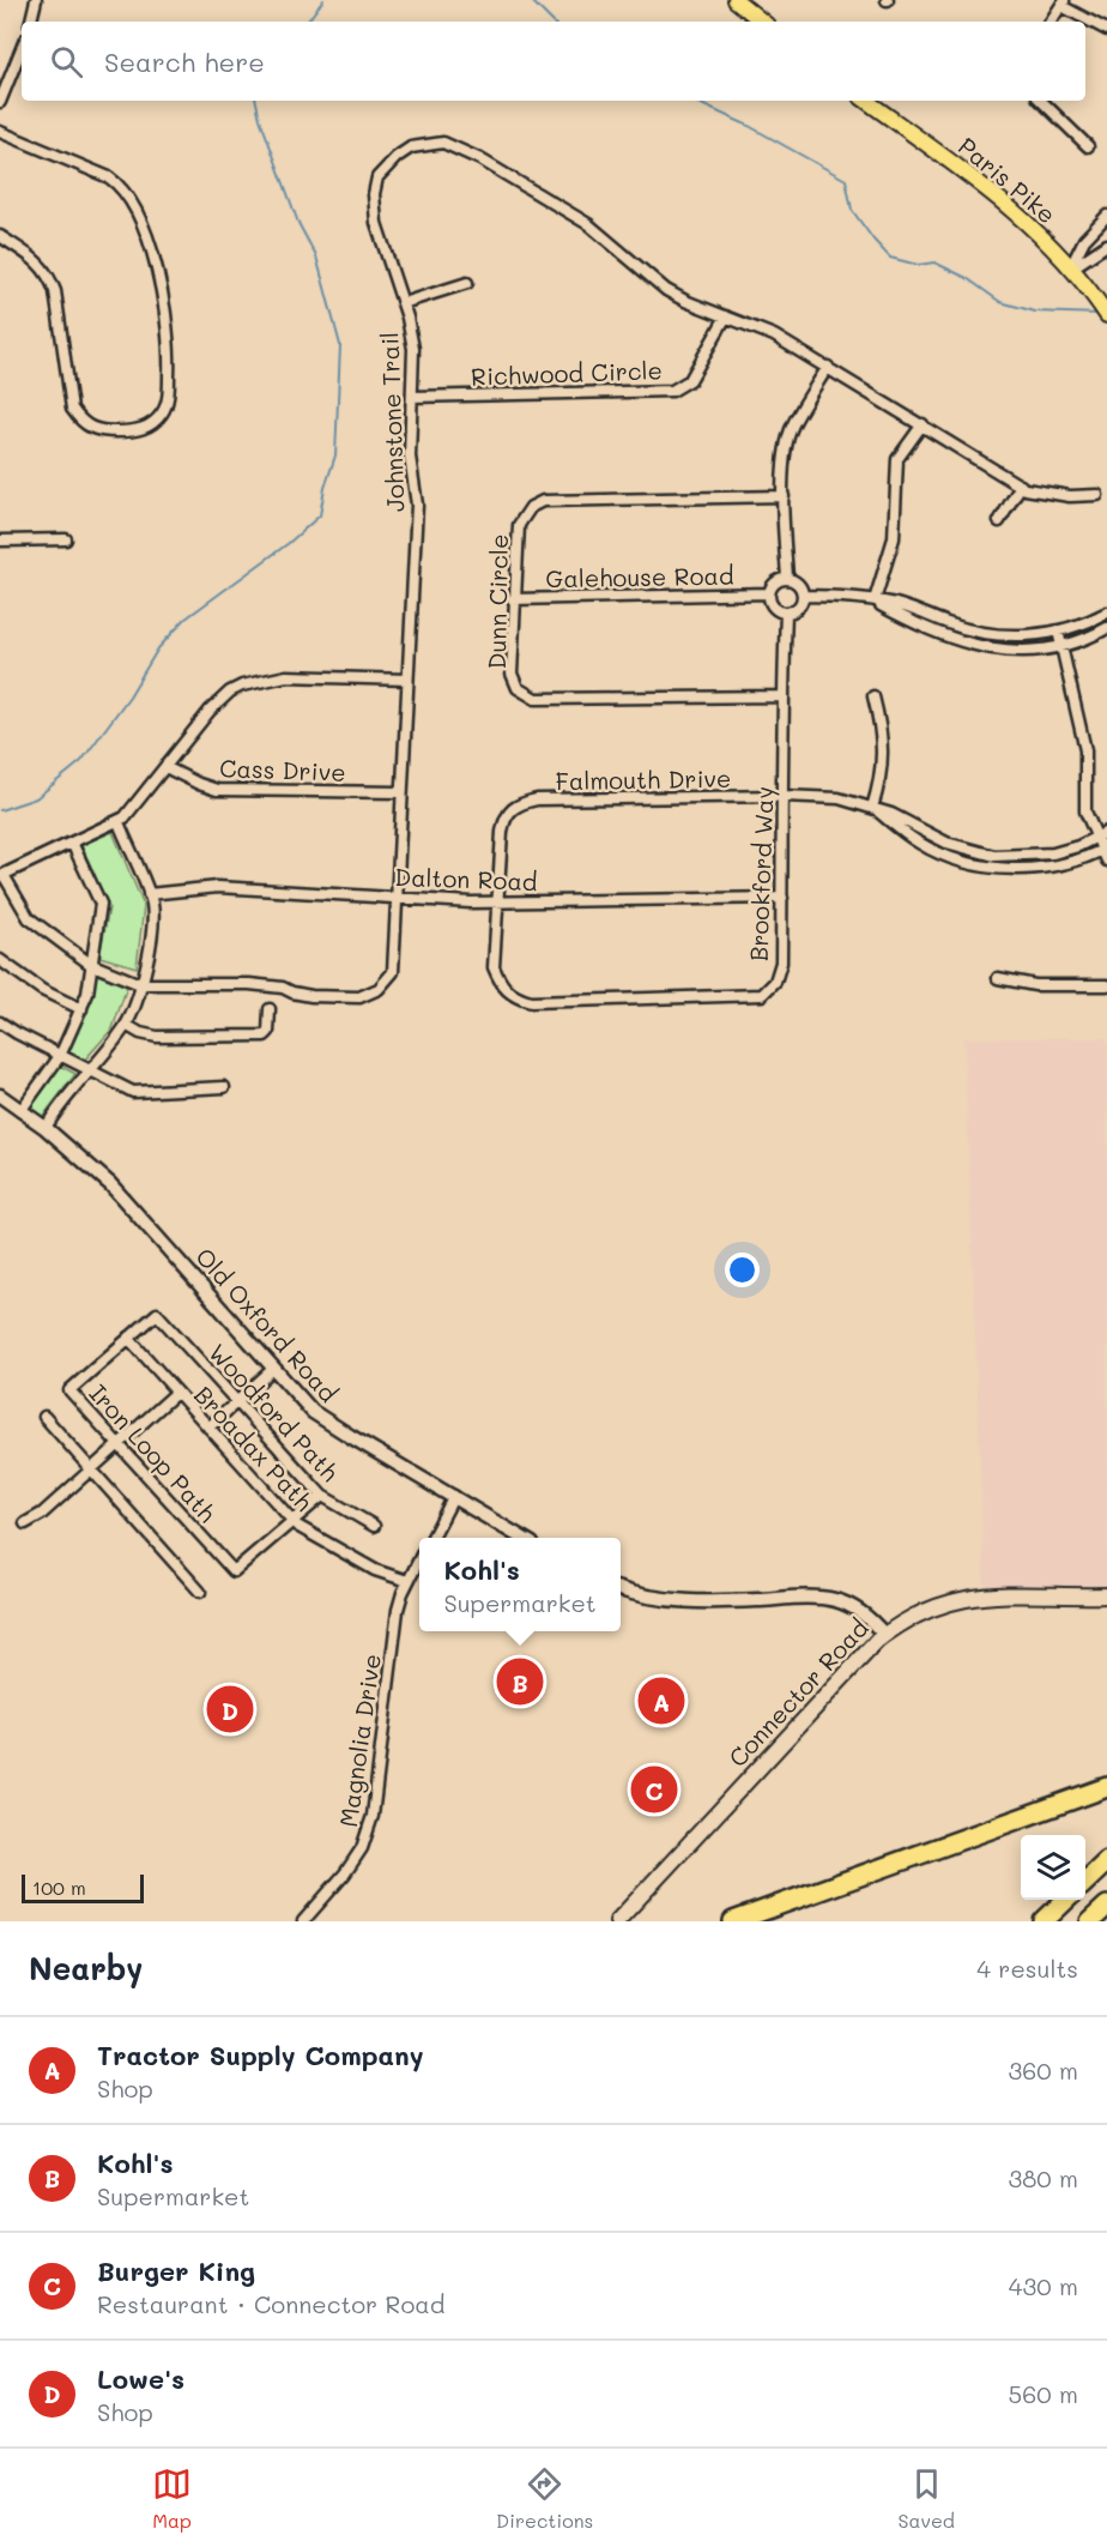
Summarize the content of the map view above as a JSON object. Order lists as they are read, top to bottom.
{
  "streets": {
    "main road": ["Paris Pike", "Connector Road"],
    "street": [
      "Richwood Circle",
      "Johnstone Trail",
      "Galehouse Road",
      "Dunn Circle",
      "Cass Drive",
      "Falmouth Drive",
      "Brookford Way",
      "Dalton Road",
      "Old Oxford Road",
      "Woodford Path",
      "Broadax Path",
      "Iron Loop Path",
      "Magnolia Drive"
    ]
  },
  "crossings": [
    ["Richwood Circle", "Johnstone Trail"],
    ["Johnstone Trail", "Cass Drive"],
    ["Johnstone Trail", "Dalton Road"],
    ["Galehouse Road", "Dunn Circle"],
    ["Galehouse Road", "Brookford Way"],
    ["Dunn Circle", "Brookford Way"],
    ["Falmouth Drive", "Brookford Way"],
    ["Falmouth Drive", "Dalton Road"],
    ["Brookford Way", "Dalton Road"],
    ["Woodford Path", "Iron Loop Path"],
    ["Broadax Path", "Iron Loop Path"],
    ["Broadax Path", "Magnolia Drive"]
  ],
  "scale_bar": "100 m",
  "page": {
    "search": "Search here",
    "popup": ["Kohl's", "Supermarket"],
    "pins": [
      "B",
      "A",
      "D",
      "C"
    ],
    "scale": "100 m",
    "heading": ["Nearby", "4 results"],
    "list": [
      {
        "mark": "A",
        "name": "Tractor Supply Company",
        "note": "Shop",
        "value": "360 m"
      },
      {
        "mark": "B",
        "name": "Kohl's",
        "note": "Supermarket",
        "value": "380 m"
      },
      {
        "mark": "C",
        "name": "Burger King",
        "note": "Restaurant · Connector Road",
        "value": "430 m"
      },
      {
        "mark": "D",
        "name": "Lowe's",
        "note": "Shop",
        "value": "560 m"
      }
    ],
    "nav": ["Map", "Directions", "Saved"]
  }
}
